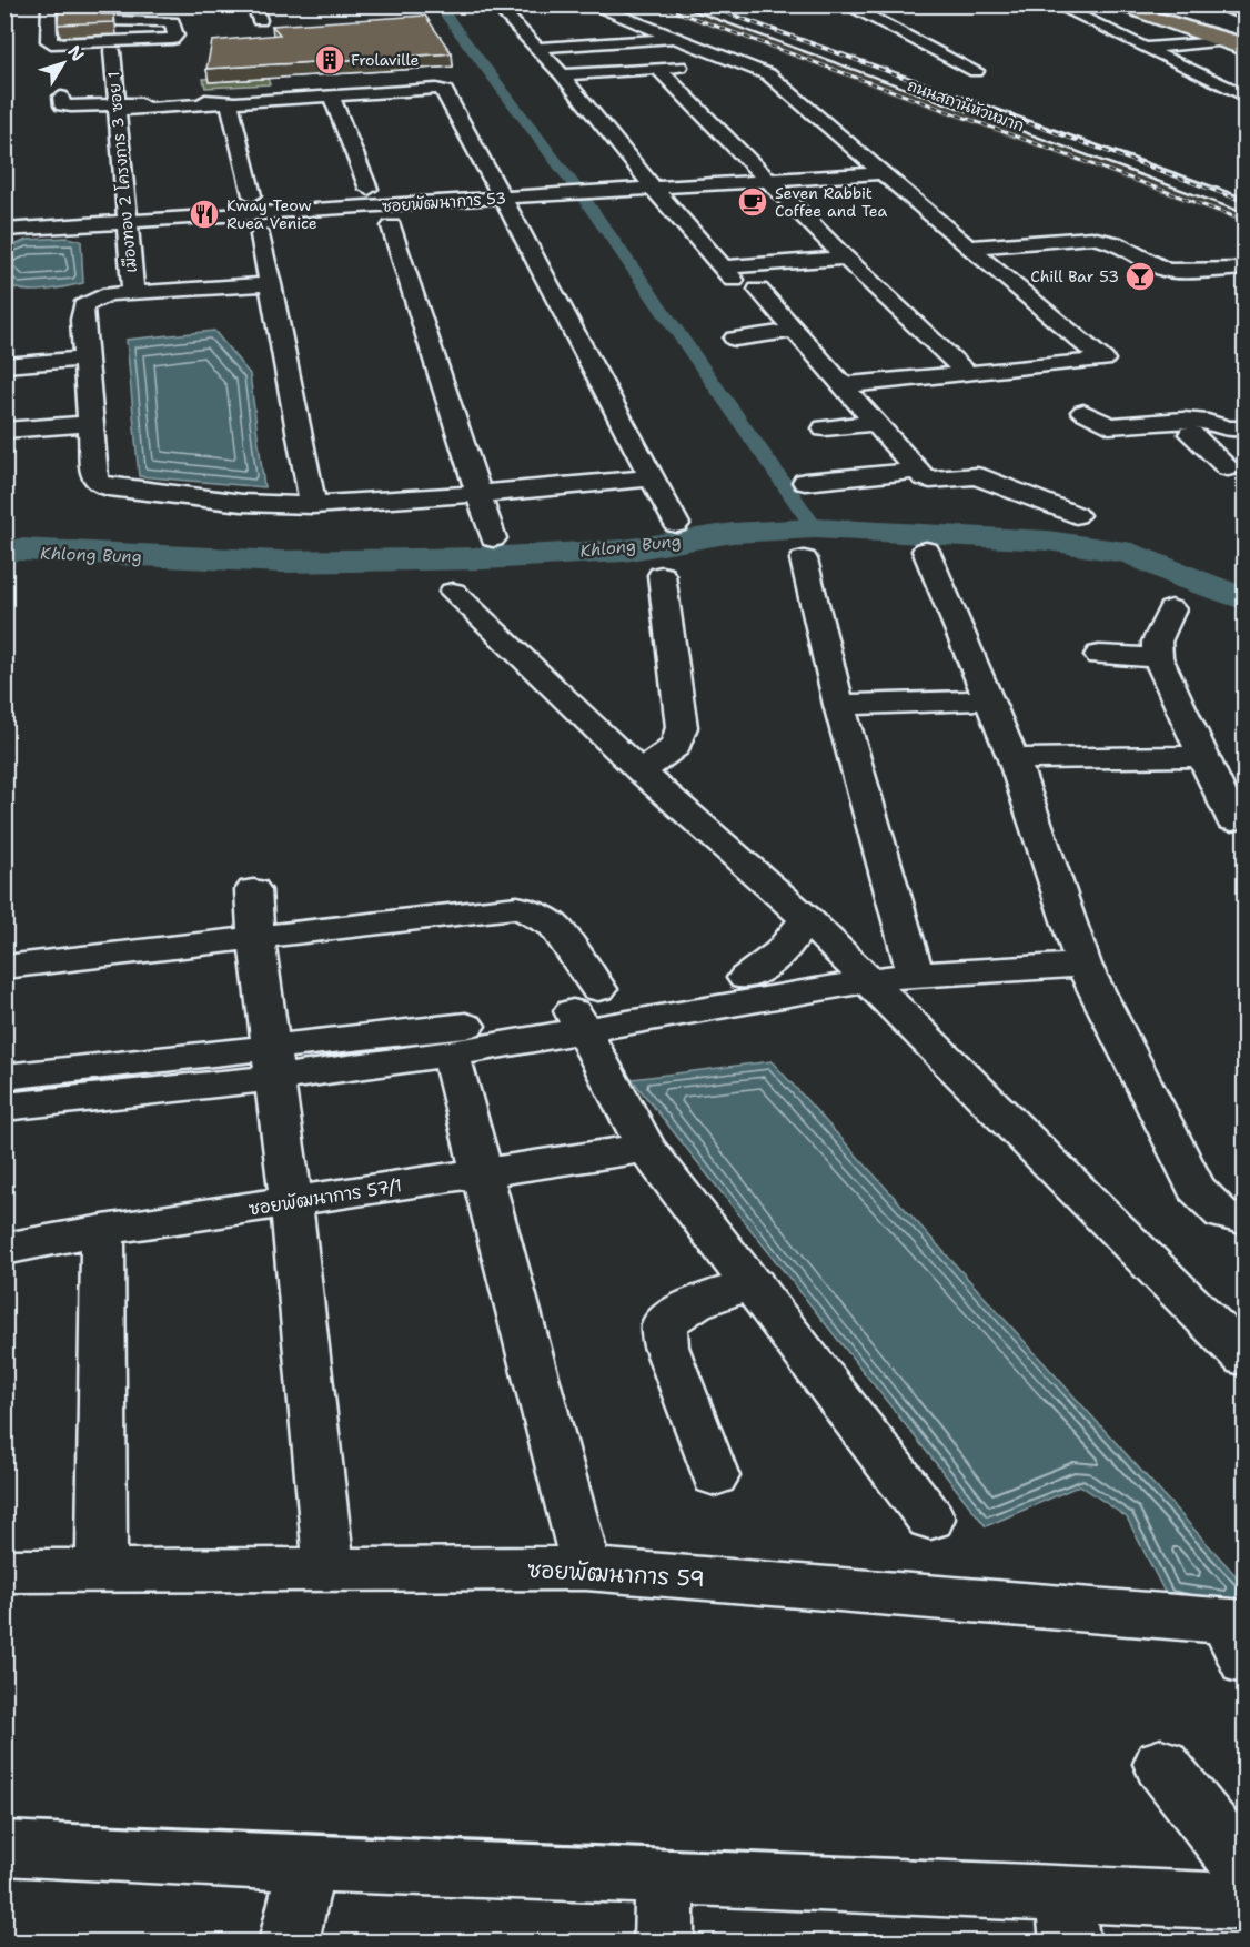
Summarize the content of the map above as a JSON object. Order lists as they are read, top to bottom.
{
  "streets": {
    "street": [
      "ถนนสถานีหัวหมาก",
      "เมืองทอง 2 โครงการ 3 ซอย 1",
      "ซอยพัฒนาการ 53",
      "ซอยพัฒนาการ 57/1",
      "ซอยพัฒนาการ 59"
    ]
  },
  "crossings": [
    ["เมืองทอง 2 โครงการ 3 ซอย 1", "ซอยพัฒนาการ 53"]
  ],
  "water": ["Khlong Bung"],
  "places": {
    "building": ["Frolaville"],
    "cafe": ["Seven Rabbit Coffee and Tea"],
    "restaurant": ["Kway Teow Ruea Venice"],
    "bar": ["Chill Bar 53"]
  },
  "north": "top right"
}
